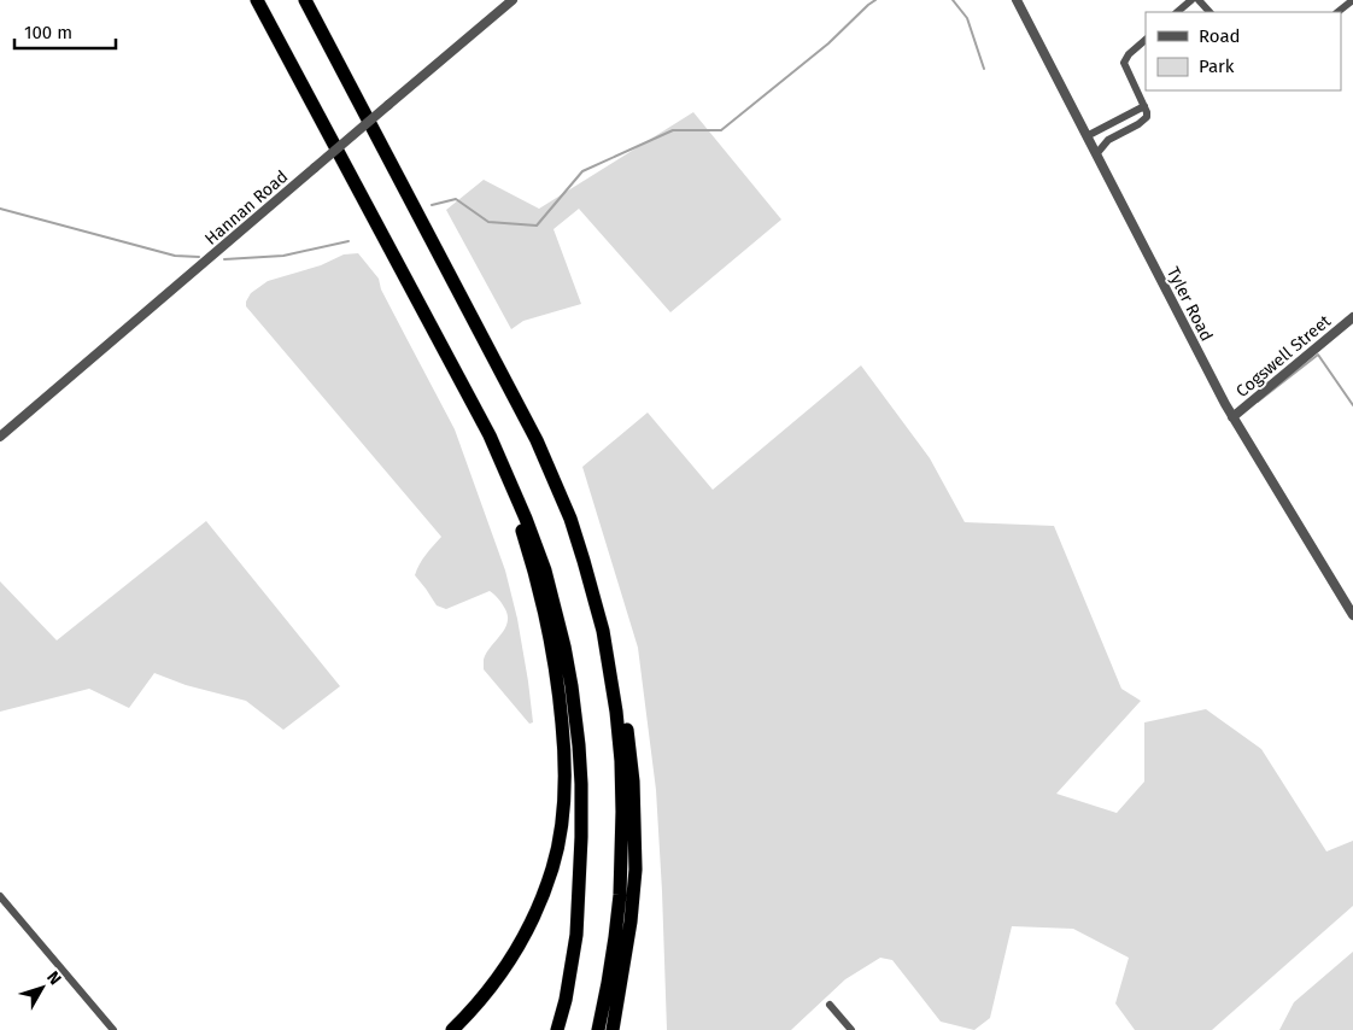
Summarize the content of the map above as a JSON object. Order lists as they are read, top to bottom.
{
  "streets": {
    "street": ["Hannan Road", "Tyler Road", "Cogswell Street"]
  },
  "crossings": [
    ["Tyler Road", "Cogswell Street"]
  ],
  "legend": ["Road", "Park"],
  "scale_bar": "100 m",
  "north": "top right"
}
